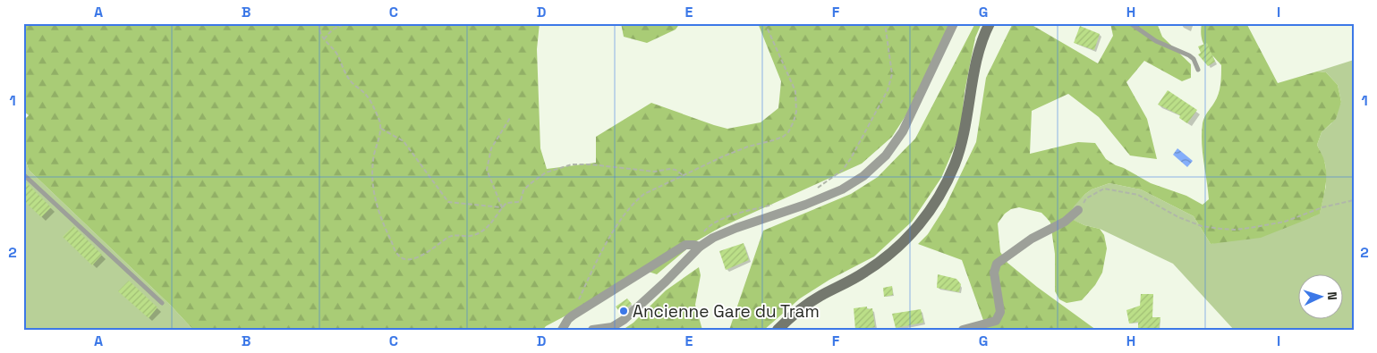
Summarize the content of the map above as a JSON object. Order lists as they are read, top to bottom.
{
  "places": ["Ancienne Gare du Tram"],
  "north": "right",
  "grid": {
    "columns": [
      "A",
      "B",
      "C",
      "D",
      "E",
      "F",
      "G",
      "H",
      "I"
    ],
    "rows": ["1", "2"]
  }
}
